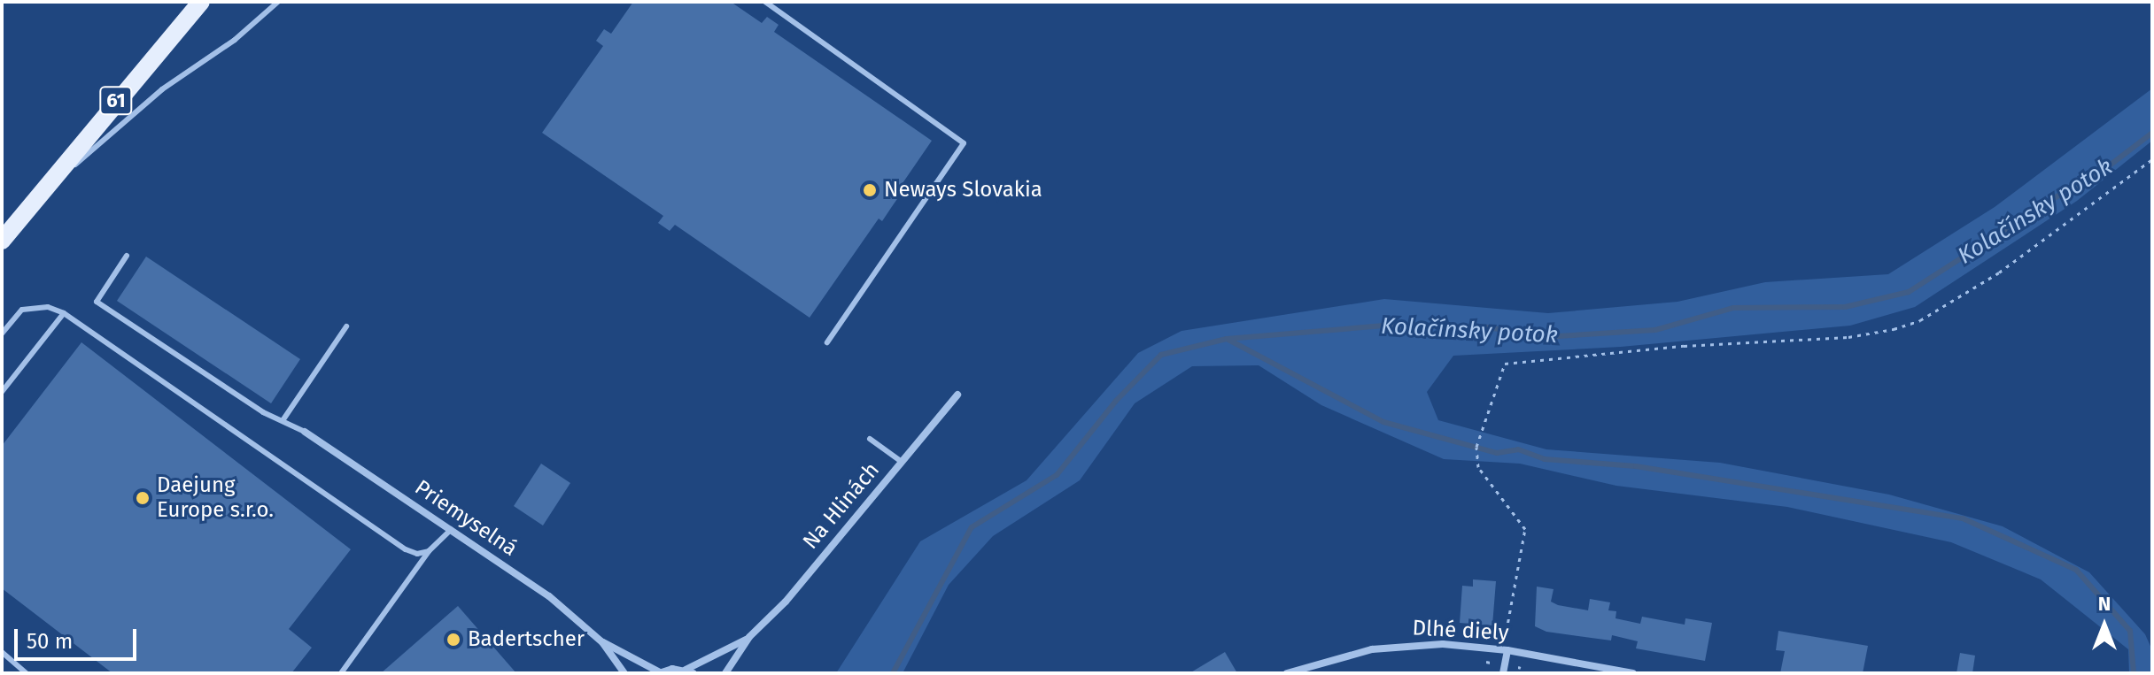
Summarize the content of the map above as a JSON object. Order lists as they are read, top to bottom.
{
  "streets": {
    "main road": ["61"],
    "street": ["Na Hlinách", "Priemyselná", "Dlhé diely"]
  },
  "crossings": [
    ["Na Hlinách", "Priemyselná"]
  ],
  "water": ["Kolačínsky potok"],
  "places": ["Neways Slovakia", "Daejung Europe s.r.o.", "Badertscher"],
  "scale_bar": "50 m",
  "north": "top"
}
